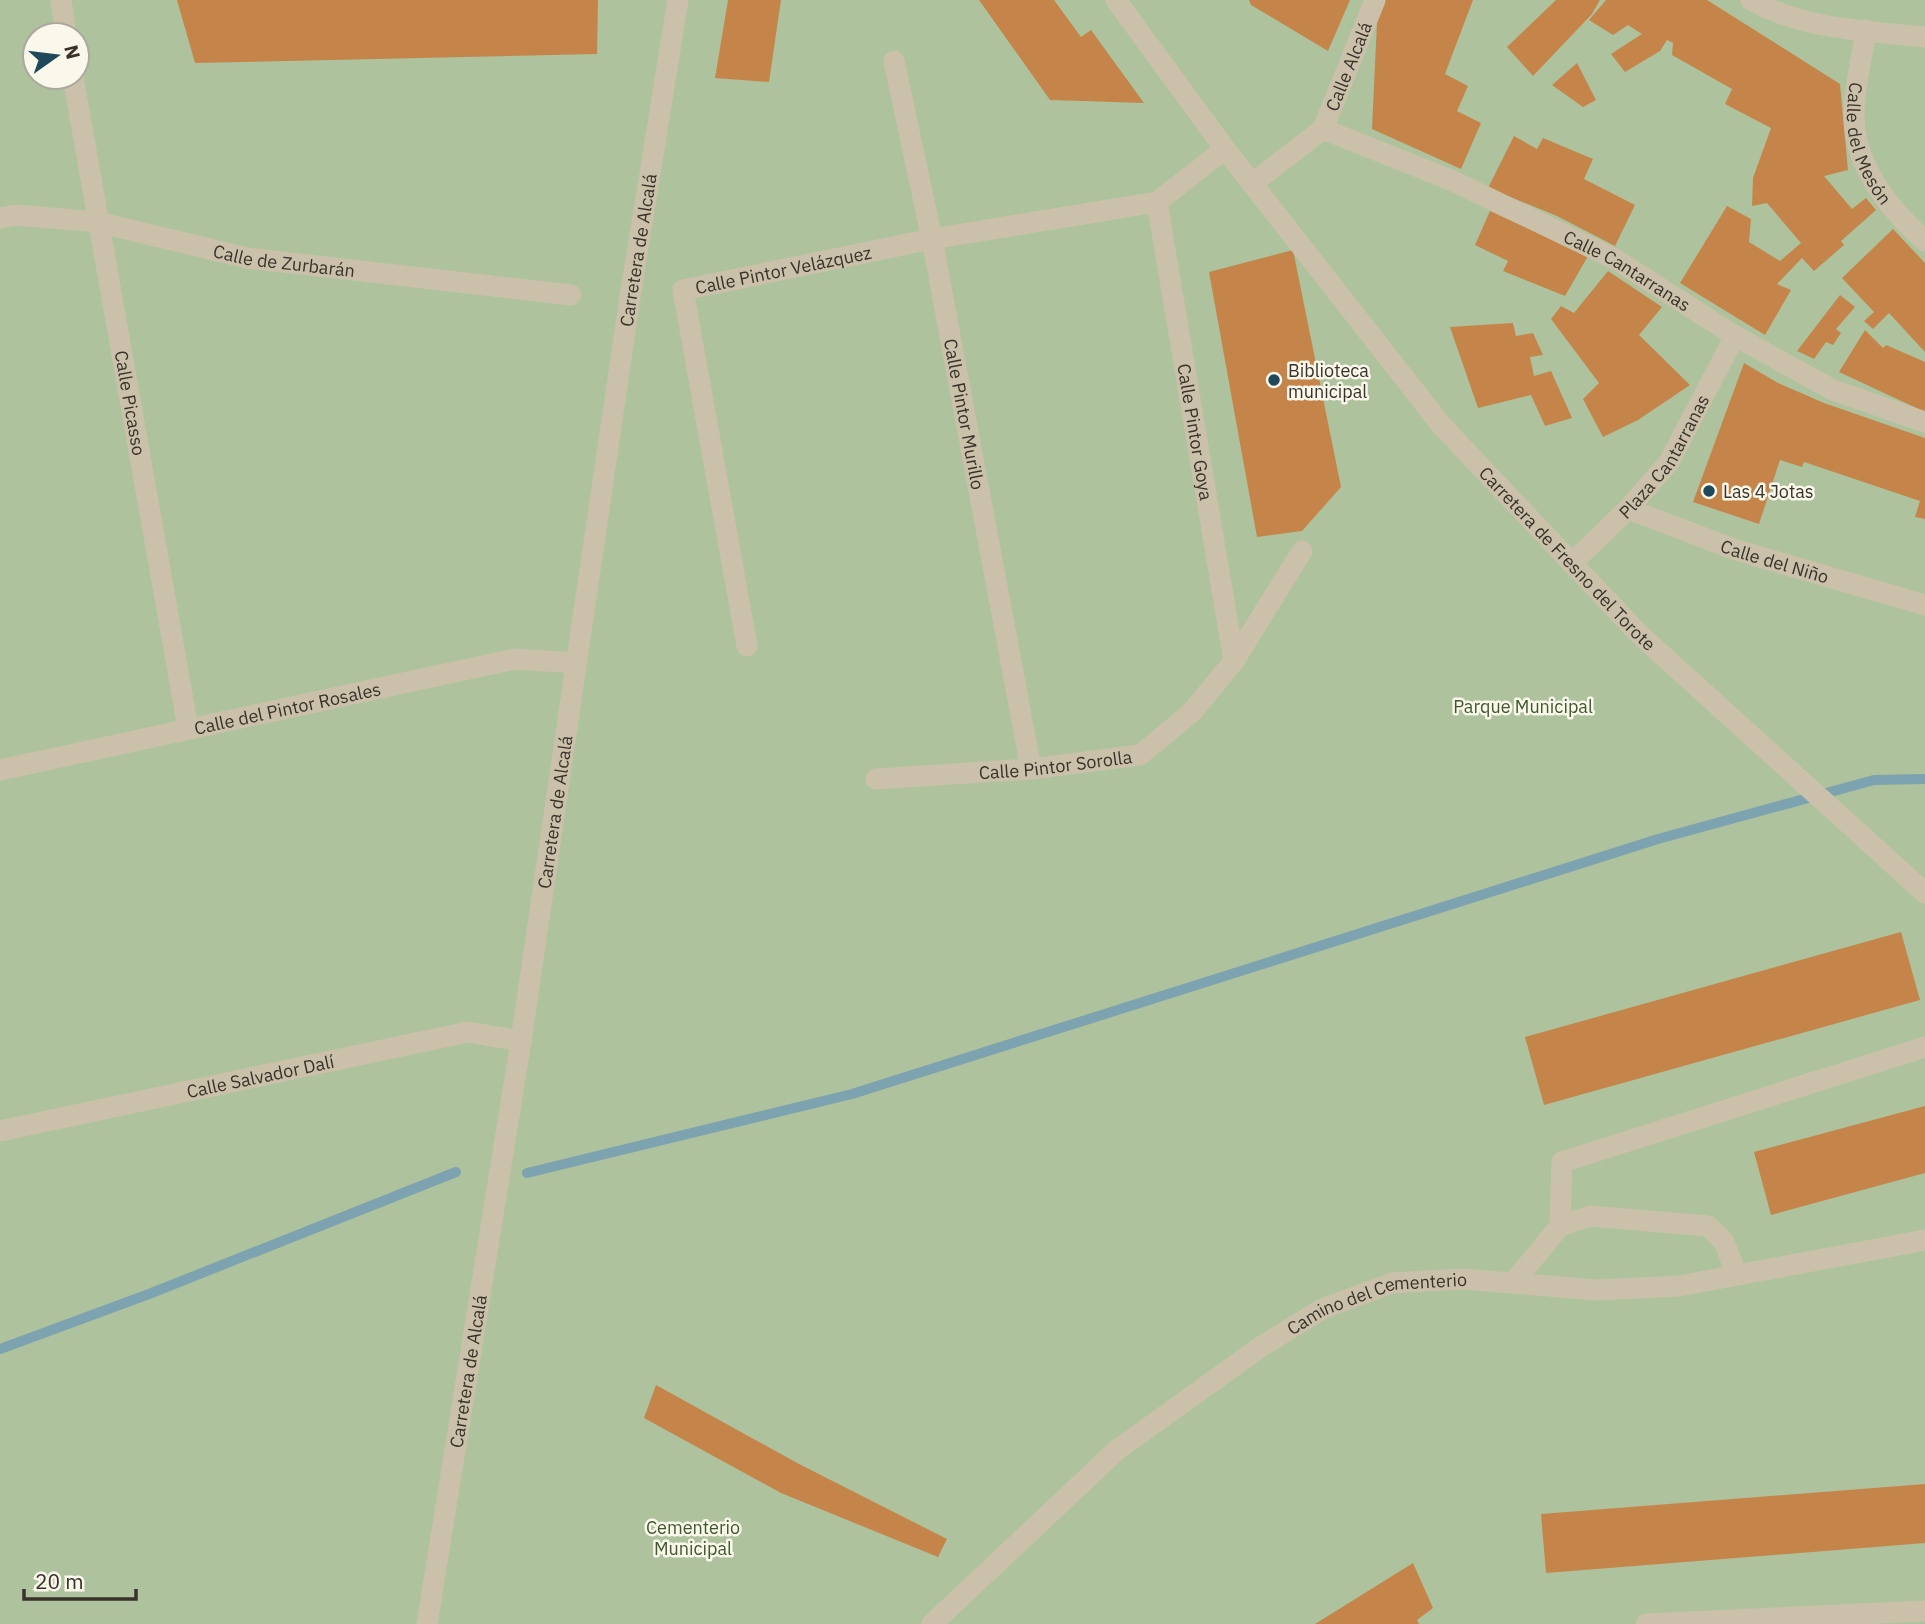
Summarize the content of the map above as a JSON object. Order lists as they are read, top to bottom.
{
  "streets": {
    "street": [
      "Calle Alcalá",
      "Calle del Mesón",
      "Carretera de Alcalá",
      "Calle de Zurbarán",
      "Calle Pintor Velázquez",
      "Calle Cantarranas",
      "Calle Picasso",
      "Calle Pintor Murillo",
      "Calle Pintor Goya",
      "Plaza Cantarranas",
      "Carretera de Fresno del Torote",
      "Calle del Niño",
      "Calle del Pintor Rosales",
      "Calle Pintor Sorolla",
      "Calle Salvador Dalí",
      "Camino del Cementerio"
    ]
  },
  "crossings": [
    ["Calle Alcalá", "Calle Cantarranas"],
    ["Calle Alcalá", "Carretera de Fresno del Torote"],
    ["Carretera de Alcalá", "Calle del Pintor Rosales"],
    ["Carretera de Alcalá", "Calle Salvador Dalí"],
    ["Calle de Zurbarán", "Calle Picasso"],
    ["Calle Pintor Velázquez", "Calle Pintor Murillo"],
    ["Calle Pintor Velázquez", "Calle Pintor Goya"],
    ["Calle Pintor Velázquez", "Carretera de Fresno del Torote"],
    ["Calle Cantarranas", "Plaza Cantarranas"],
    ["Calle Picasso", "Calle del Pintor Rosales"],
    ["Calle Pintor Murillo", "Calle Pintor Sorolla"],
    ["Calle Pintor Goya", "Calle Pintor Sorolla"],
    ["Plaza Cantarranas", "Carretera de Fresno del Torote"],
    ["Plaza Cantarranas", "Calle del Niño"]
  ],
  "parks": ["Parque Municipal", "Cementerio Municipal"],
  "places": ["Biblioteca municipal", "Las 4 Jotas"],
  "scale_bar": "20 m",
  "north": "right"
}
